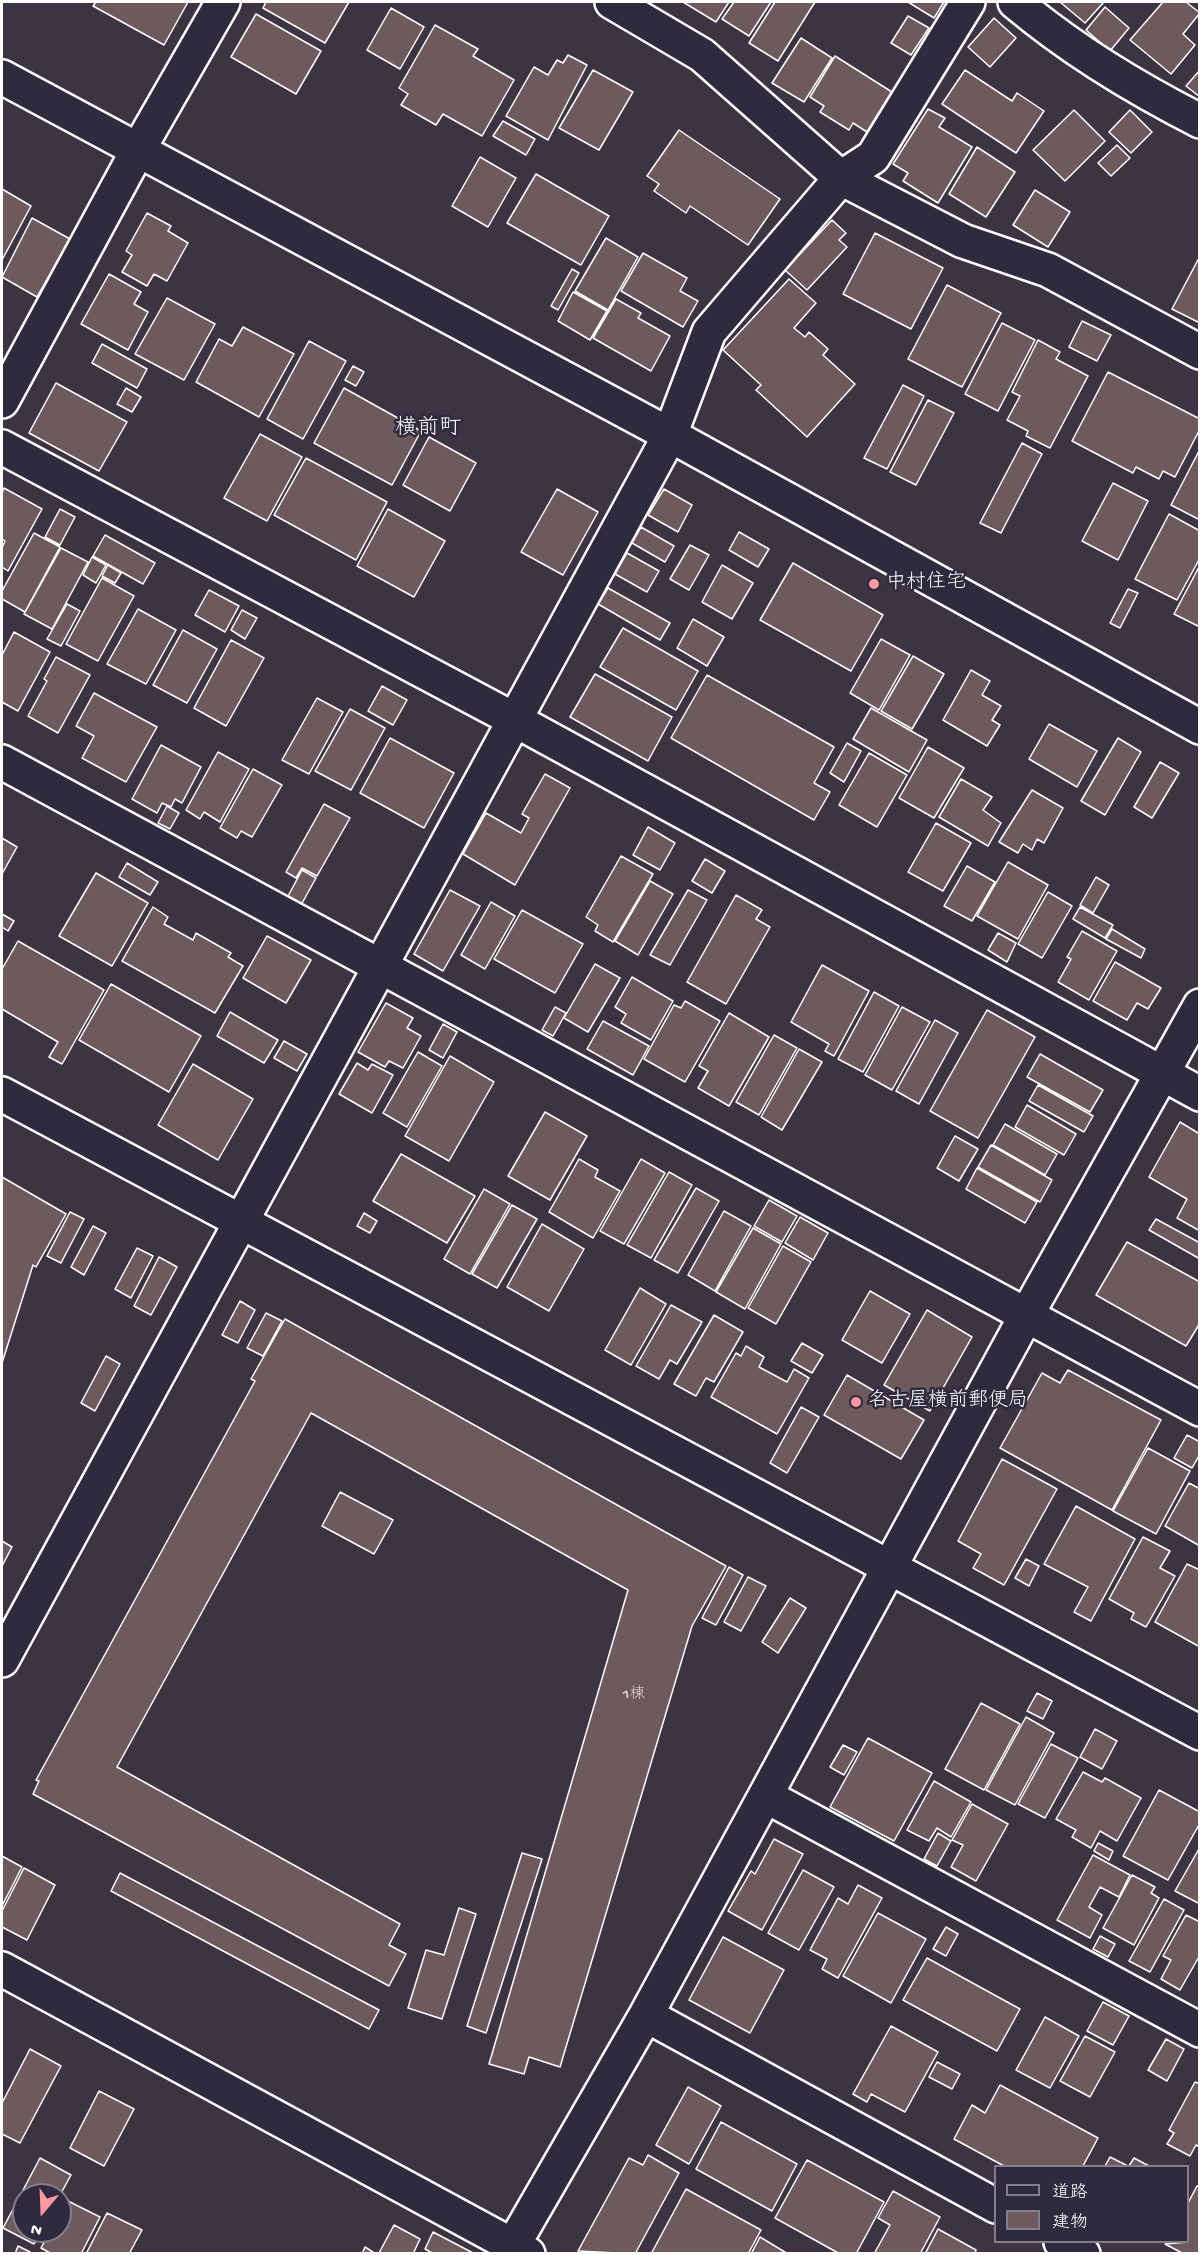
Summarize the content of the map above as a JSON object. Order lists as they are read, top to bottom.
{
  "districts": ["横前町"],
  "places": ["中村住宅", "名古屋横前郵便局"],
  "house_numbers": ["1棟"],
  "legend": ["道路", "建物"],
  "north": "bottom"
}
